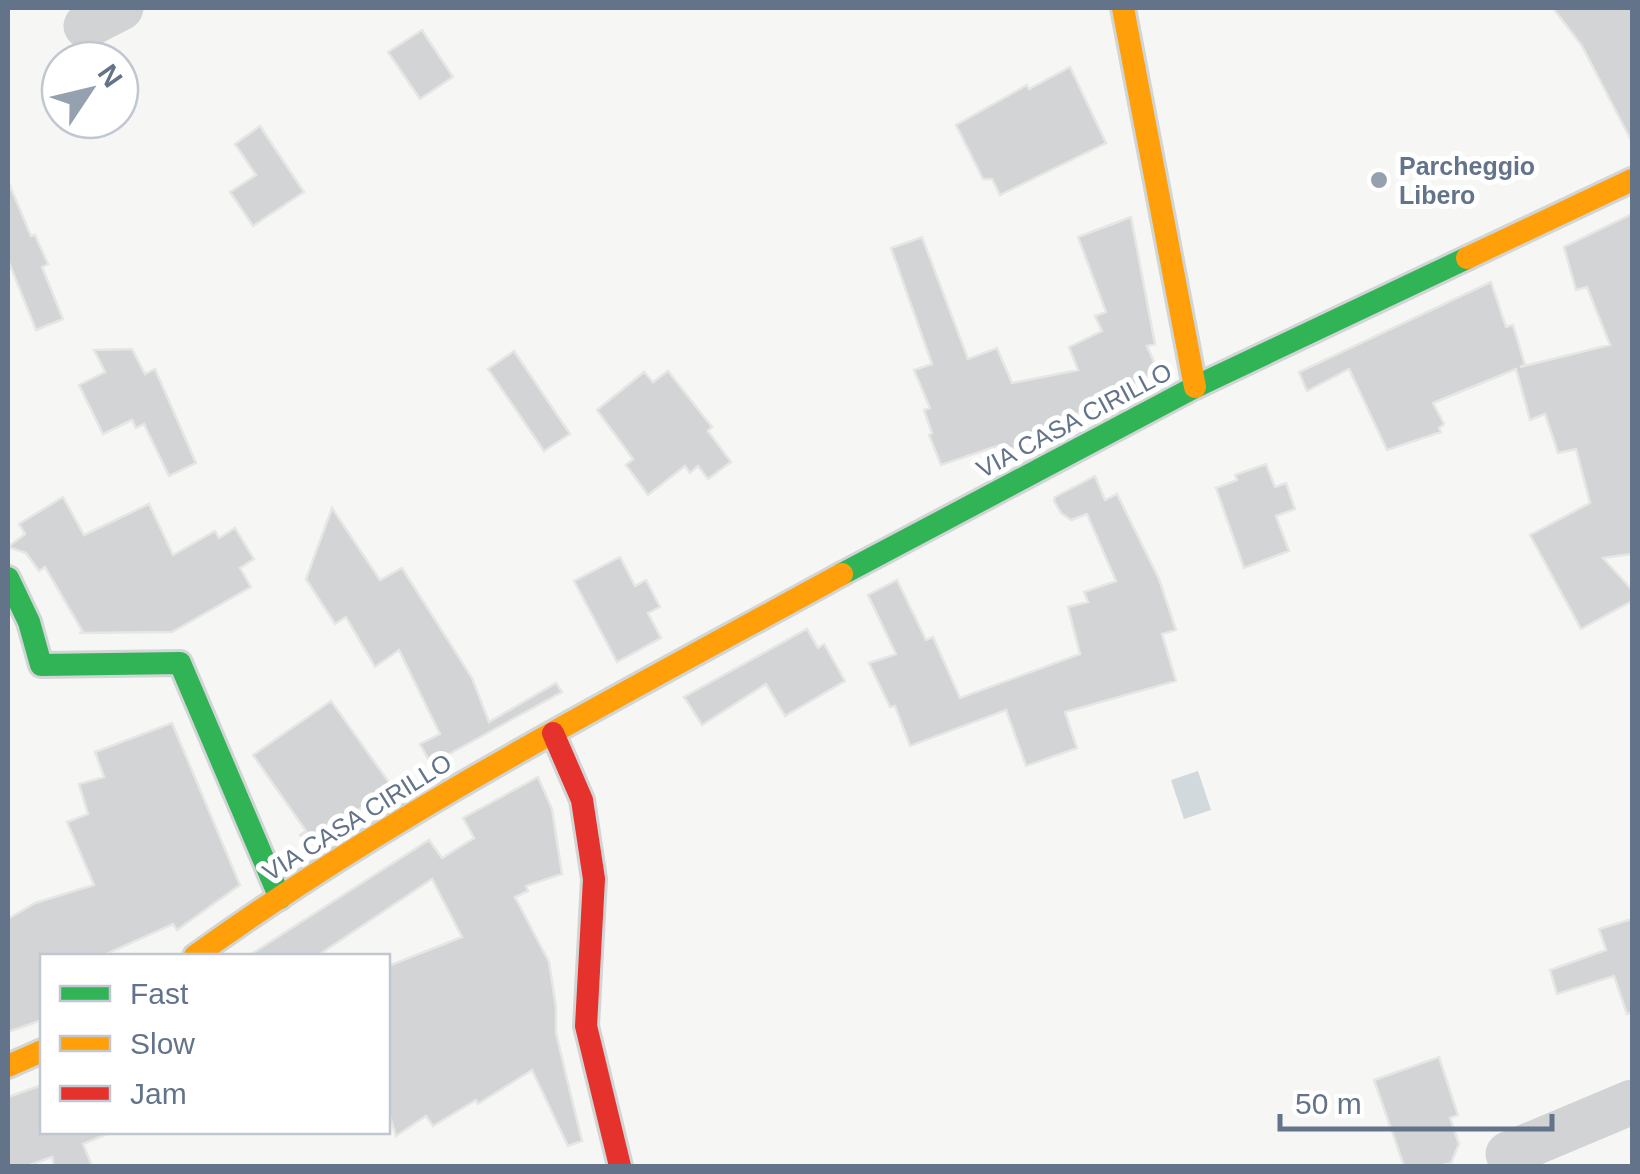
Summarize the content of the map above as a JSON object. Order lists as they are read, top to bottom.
{
  "streets": {
    "street": ["VIA CASA CIRILLO"]
  },
  "places": ["Parcheggio Libero"],
  "legend": ["Fast", "Slow", "Jam"],
  "scale_bar": "50 m",
  "north": "top right"
}
